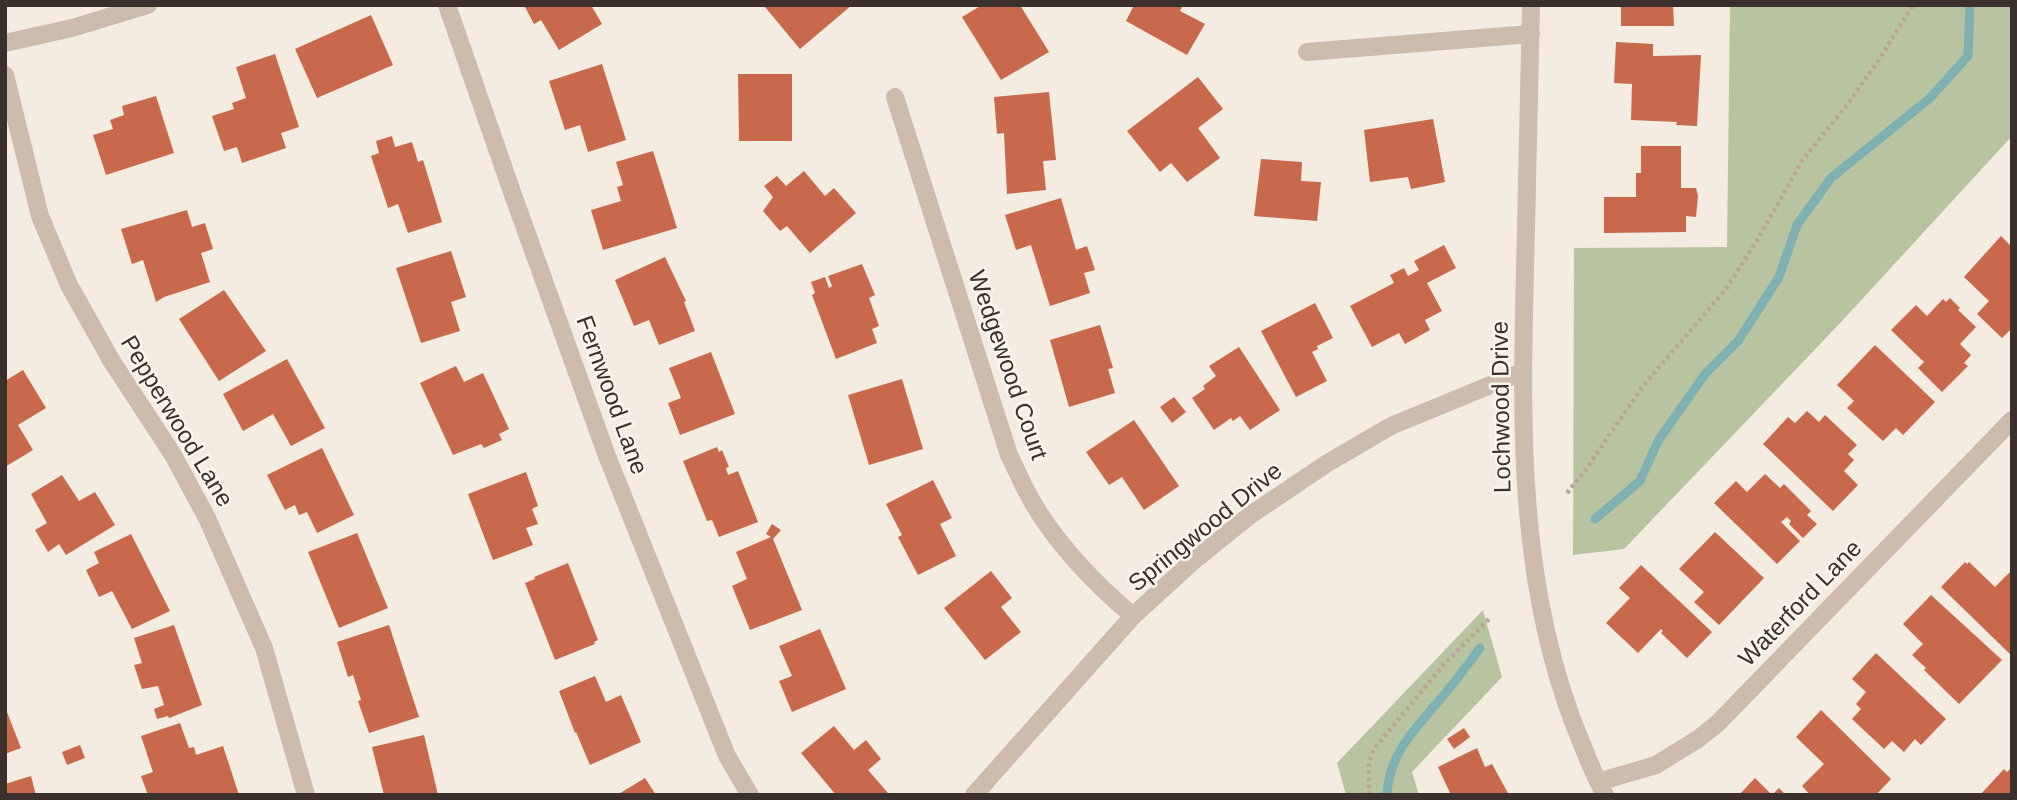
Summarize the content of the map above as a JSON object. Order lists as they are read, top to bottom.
{
  "streets": {
    "street": [
      "Wedgewood Court",
      "Fernwood Lane",
      "Lochwood Drive",
      "Pepperwood Lane",
      "Springwood Drive",
      "Waterford Lane"
    ]
  },
  "crossings": [
    ["Wedgewood Court", "Springwood Drive"],
    ["Lochwood Drive", "Springwood Drive"],
    ["Lochwood Drive", "Waterford Lane"]
  ]
}
